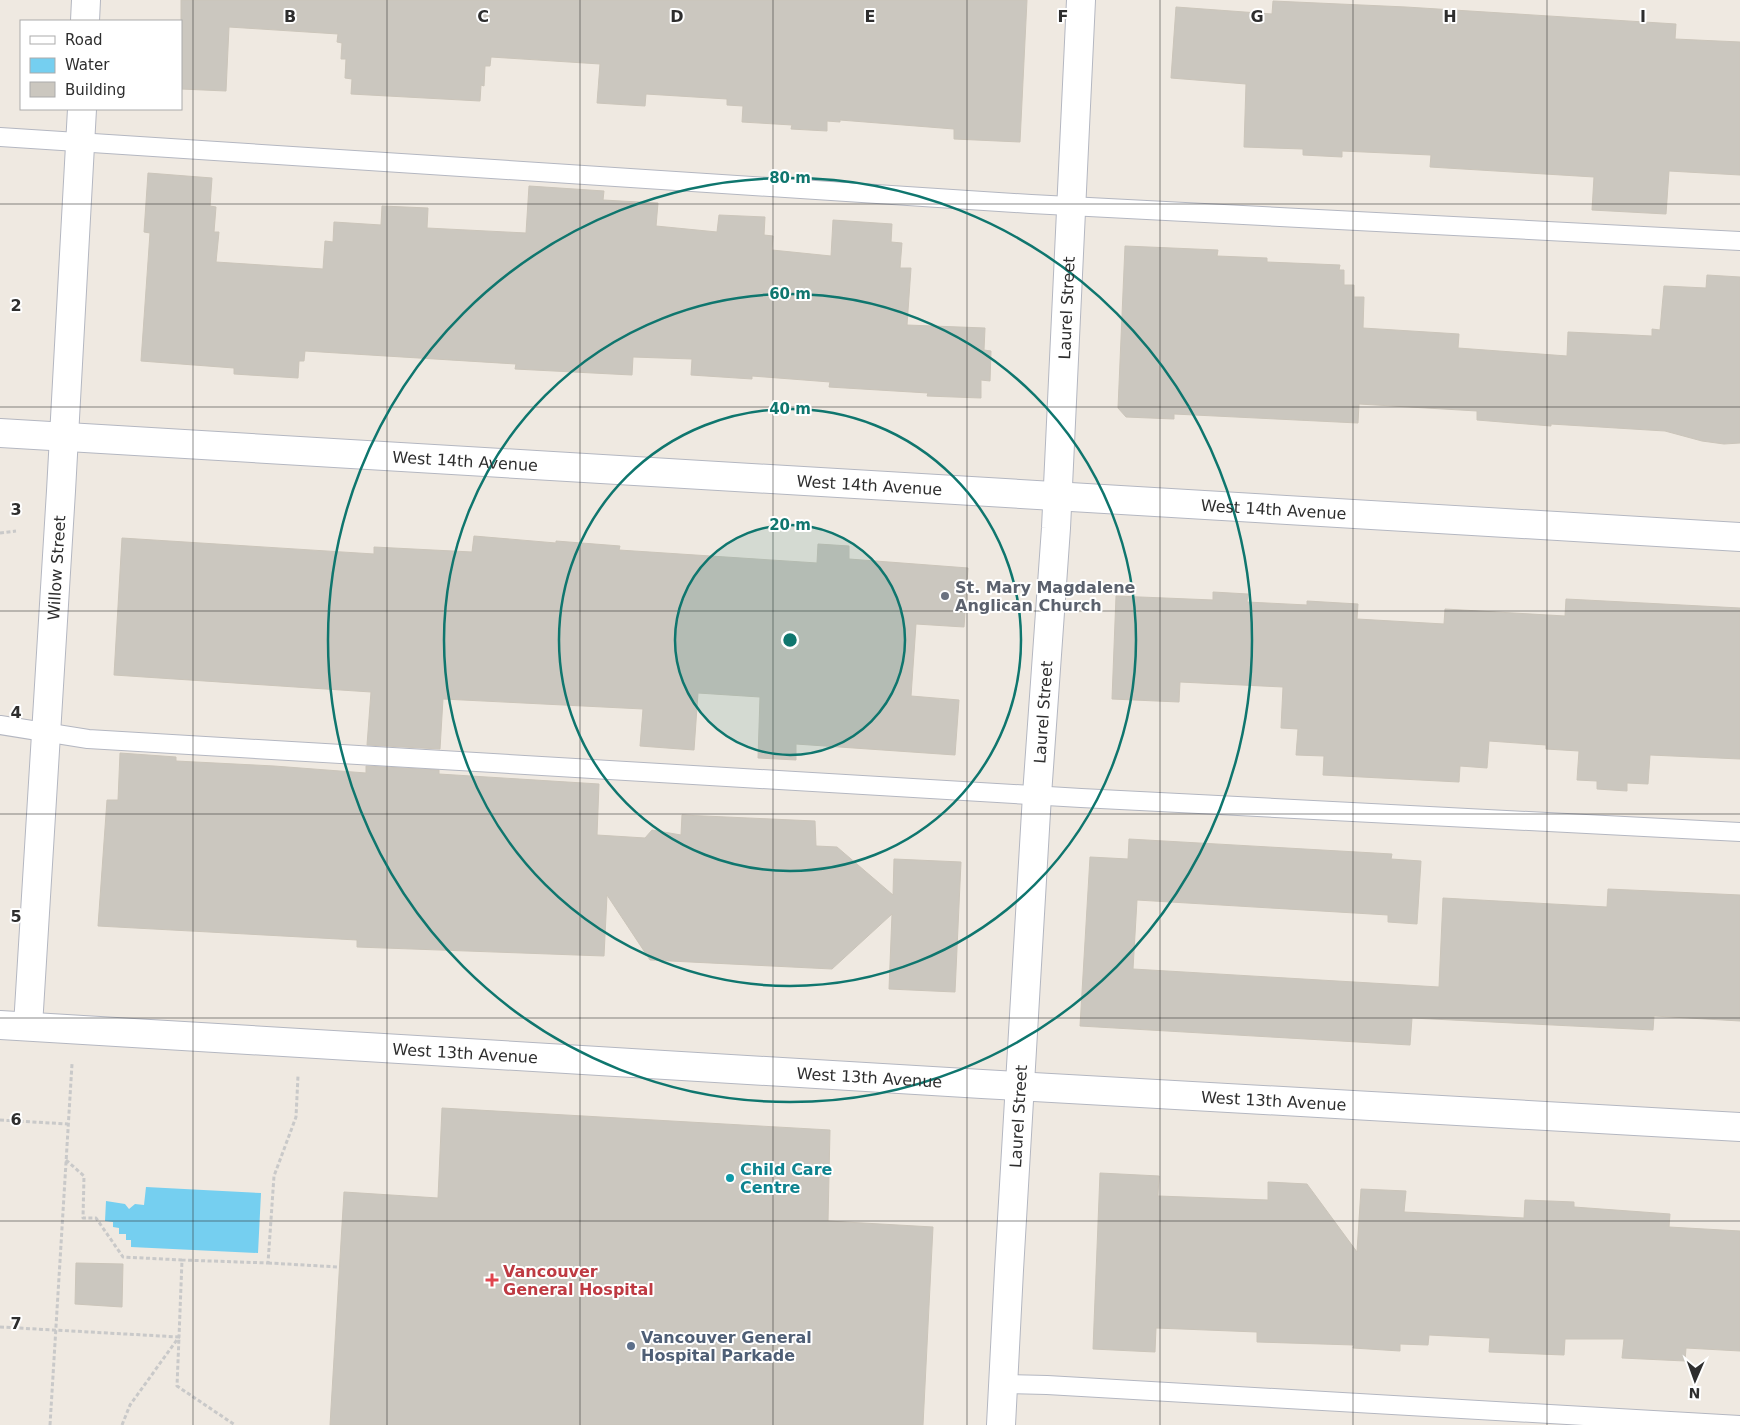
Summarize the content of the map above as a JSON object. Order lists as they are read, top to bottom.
{
  "streets": {
    "street": [
      "Laurel Street",
      "West 14th Avenue",
      "Willow Street",
      "West 13th Avenue"
    ]
  },
  "crossings": [
    ["Laurel Street", "West 14th Avenue"],
    ["Laurel Street", "West 13th Avenue"],
    ["West 14th Avenue", "Willow Street"],
    ["Willow Street", "West 13th Avenue"]
  ],
  "places": {
    "other": ["St. Mary Magdalene Anglican Church", "Child Care Centre", "Vancouver General Hospital Parkade"],
    "health": ["Vancouver General Hospital"]
  },
  "legend": ["Road", "Water", "Building"],
  "north": "bottom",
  "grid": {
    "columns": [
      "B",
      "C",
      "D",
      "E",
      "F",
      "G",
      "H",
      "I"
    ],
    "rows": [
      "2",
      "3",
      "4",
      "5",
      "6",
      "7"
    ]
  },
  "rings": [
    "80 m",
    "60 m",
    "40 m",
    "20 m"
  ]
}
